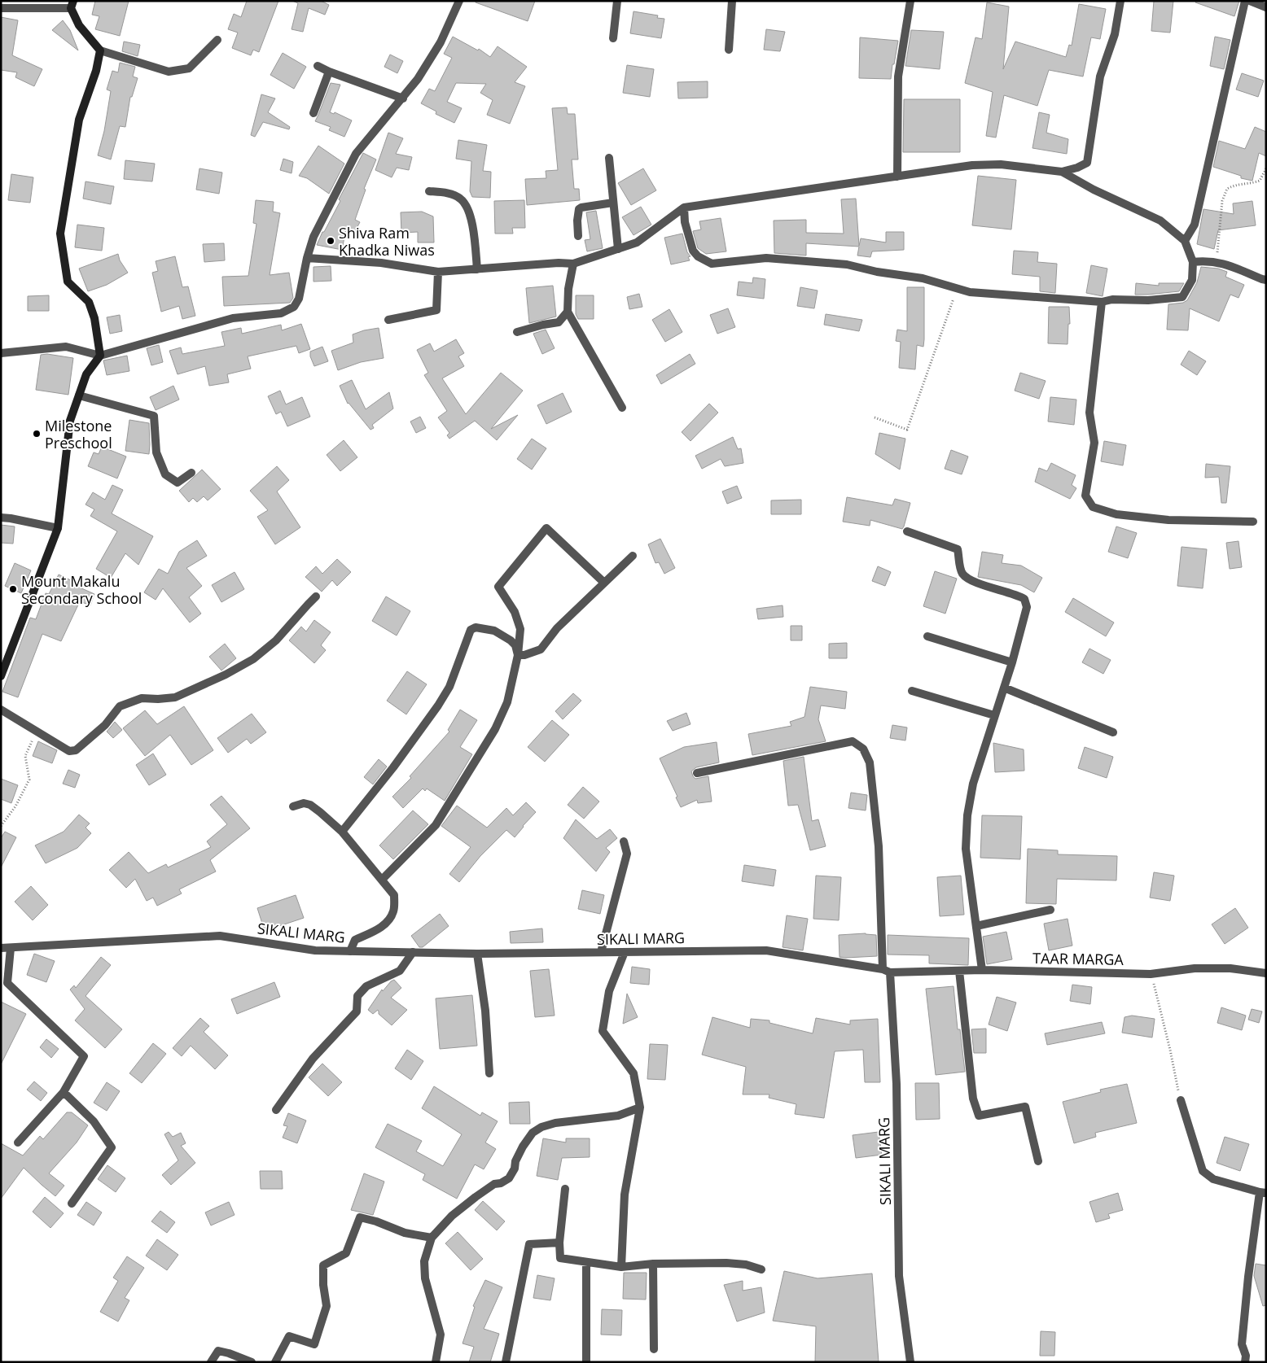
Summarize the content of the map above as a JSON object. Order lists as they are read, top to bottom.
{
  "streets": {
    "street": ["SIKALI MARG", "TAAR MARGA"]
  },
  "crossings": [
    ["SIKALI MARG", "TAAR MARGA"]
  ],
  "places": ["Shiva Ram Khadka Niwas", "Milestone Preschool", "Mount Makalu Secondary School"]
}
